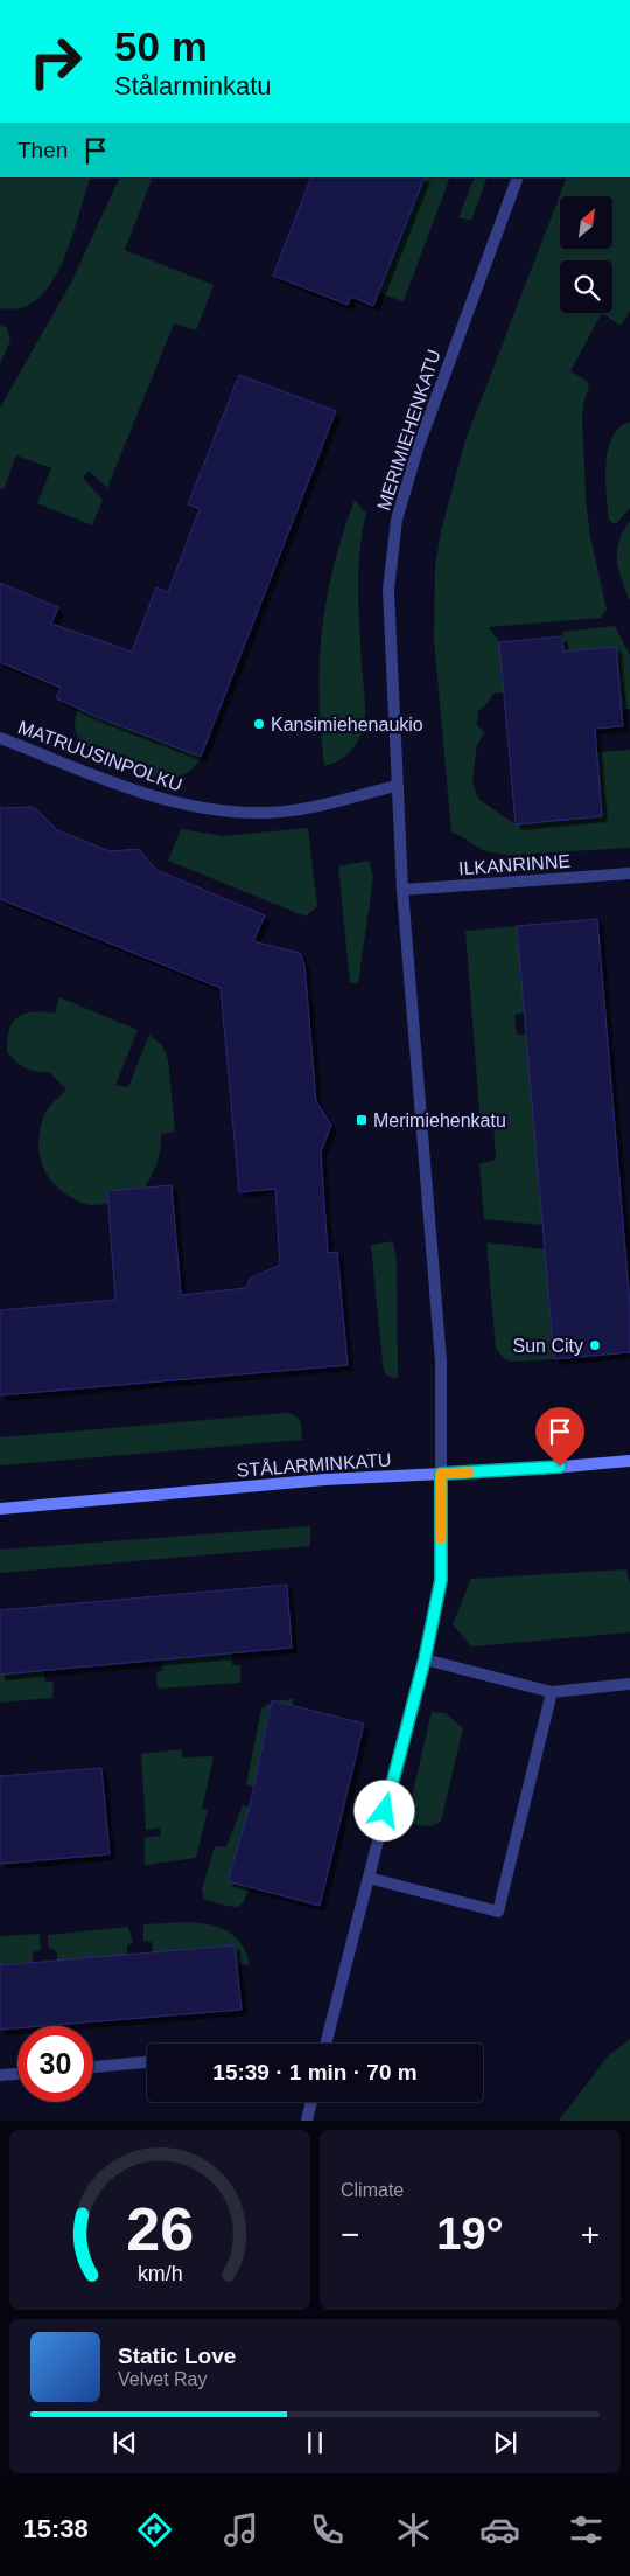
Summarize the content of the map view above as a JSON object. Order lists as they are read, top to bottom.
{
  "streets": {
    "main road": ["STÅLARMINKATU"],
    "street": ["MERIMIEHENKATU", "MATRUUSINPOLKU", "ILKANRINNE"]
  },
  "crossings": [
    ["MERIMIEHENKATU", "MATRUUSINPOLKU"],
    ["MERIMIEHENKATU", "ILKANRINNE"],
    ["MERIMIEHENKATU", "STÅLARMINKATU"]
  ],
  "places": {
    "other": ["Kansimiehenaukio", "Sun City"],
    "transit": ["Merimiehenkatu"]
  },
  "north": "top right",
  "page": {
    "turn": ["50 m", "Stålarminkatu"],
    "then": "Then",
    "limit": "30",
    "trip": "15:39 · 1 min · 70 m",
    "tile": "Climate",
    "heat": ["−", "19°", "+"],
    "song": ["Static Love", "Velvet Ray"],
    "tabs": "15:38",
    "gauge": ["26", "km/h"]
  }
}
